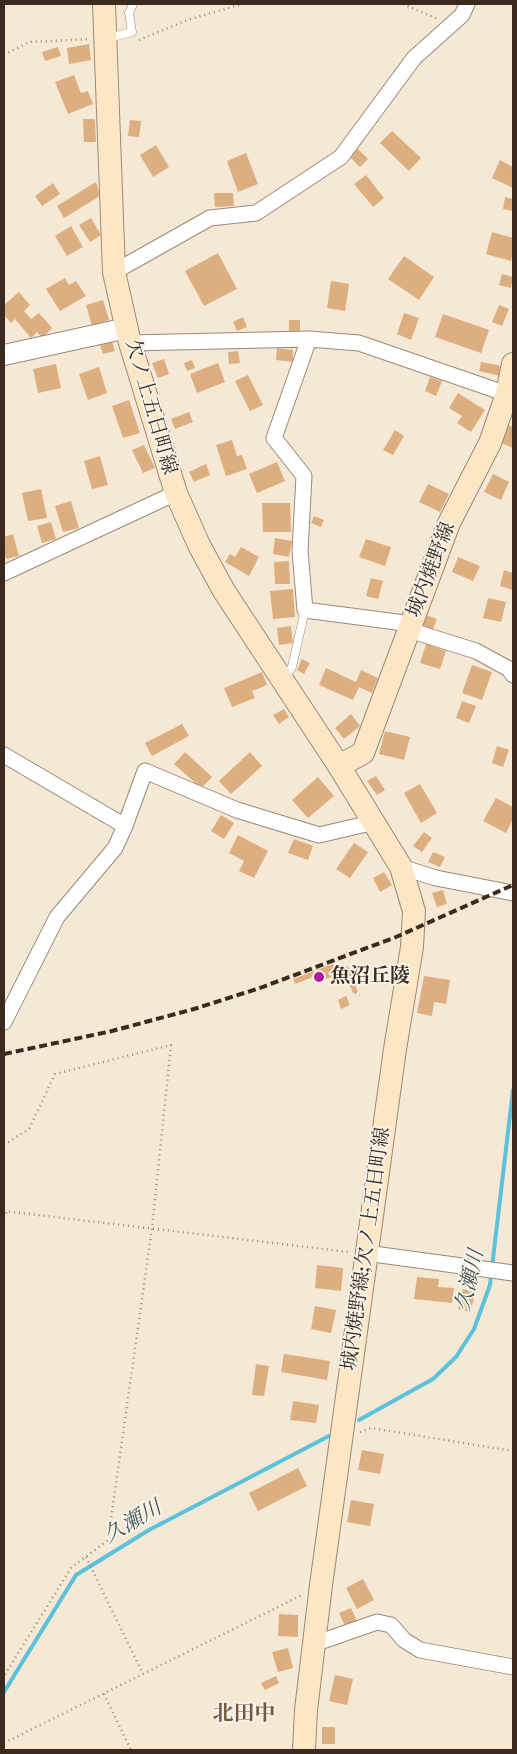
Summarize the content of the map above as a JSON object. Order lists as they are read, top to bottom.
{
  "streets": {
    "main road": ["欠ノ上五日町線", "城内焼野線", "城内焼野線;欠ノ上五日町線"]
  },
  "crossings": [
    ["欠ノ上五日町線", "城内焼野線"],
    ["欠ノ上五日町線", "城内焼野線;欠ノ上五日町線"],
    ["城内焼野線", "城内焼野線;欠ノ上五日町線"]
  ],
  "districts": ["北田中"],
  "water": ["久瀬川"],
  "places": ["魚沼丘陵"]
}
